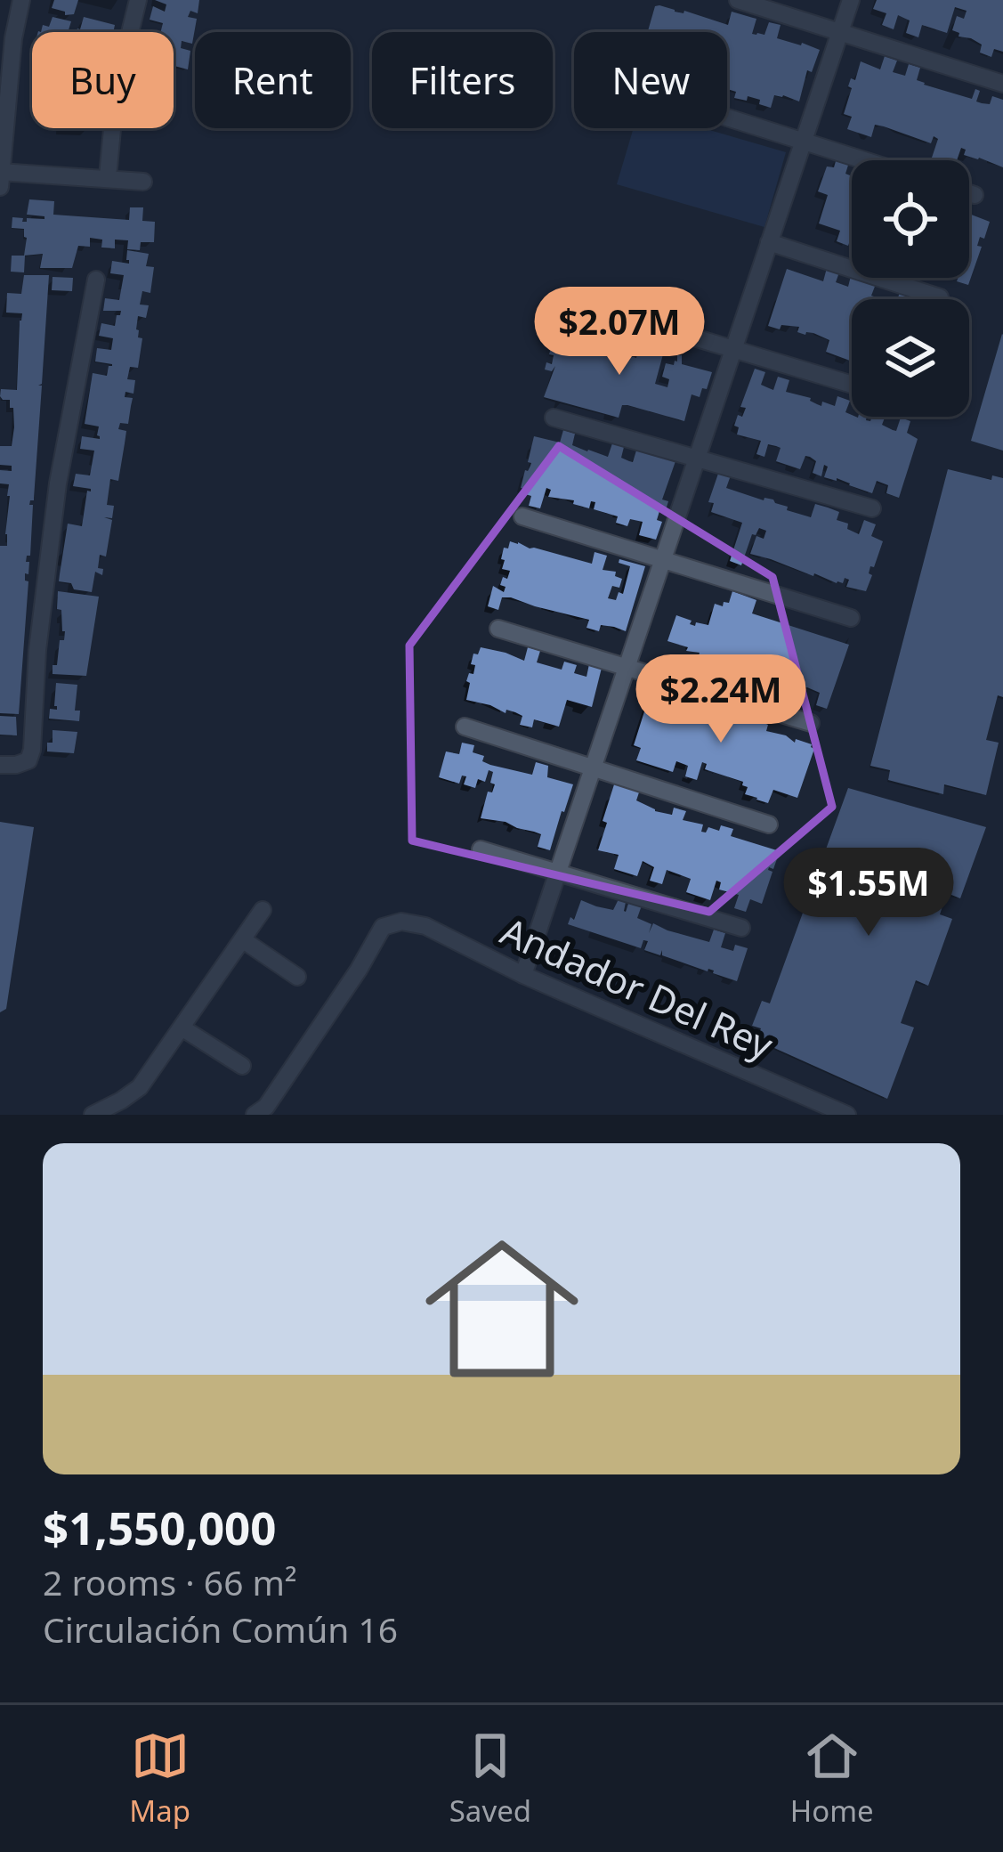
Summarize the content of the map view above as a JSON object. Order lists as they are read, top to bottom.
{
  "streets": {
    "street": ["Andador Del Rey"]
  },
  "page": {
    "chip": [
      "Buy",
      "Rent",
      "Filters",
      "New"
    ],
    "price": ["$2.07M", "$2.24M", "$1.55M"],
    "list": [
      {
        "name": "$1,550,000",
        "note": "2 rooms · 66 m² · Circulación Común 16"
      }
    ],
    "tabs": ["Map", "Saved", "Home"]
  }
}
